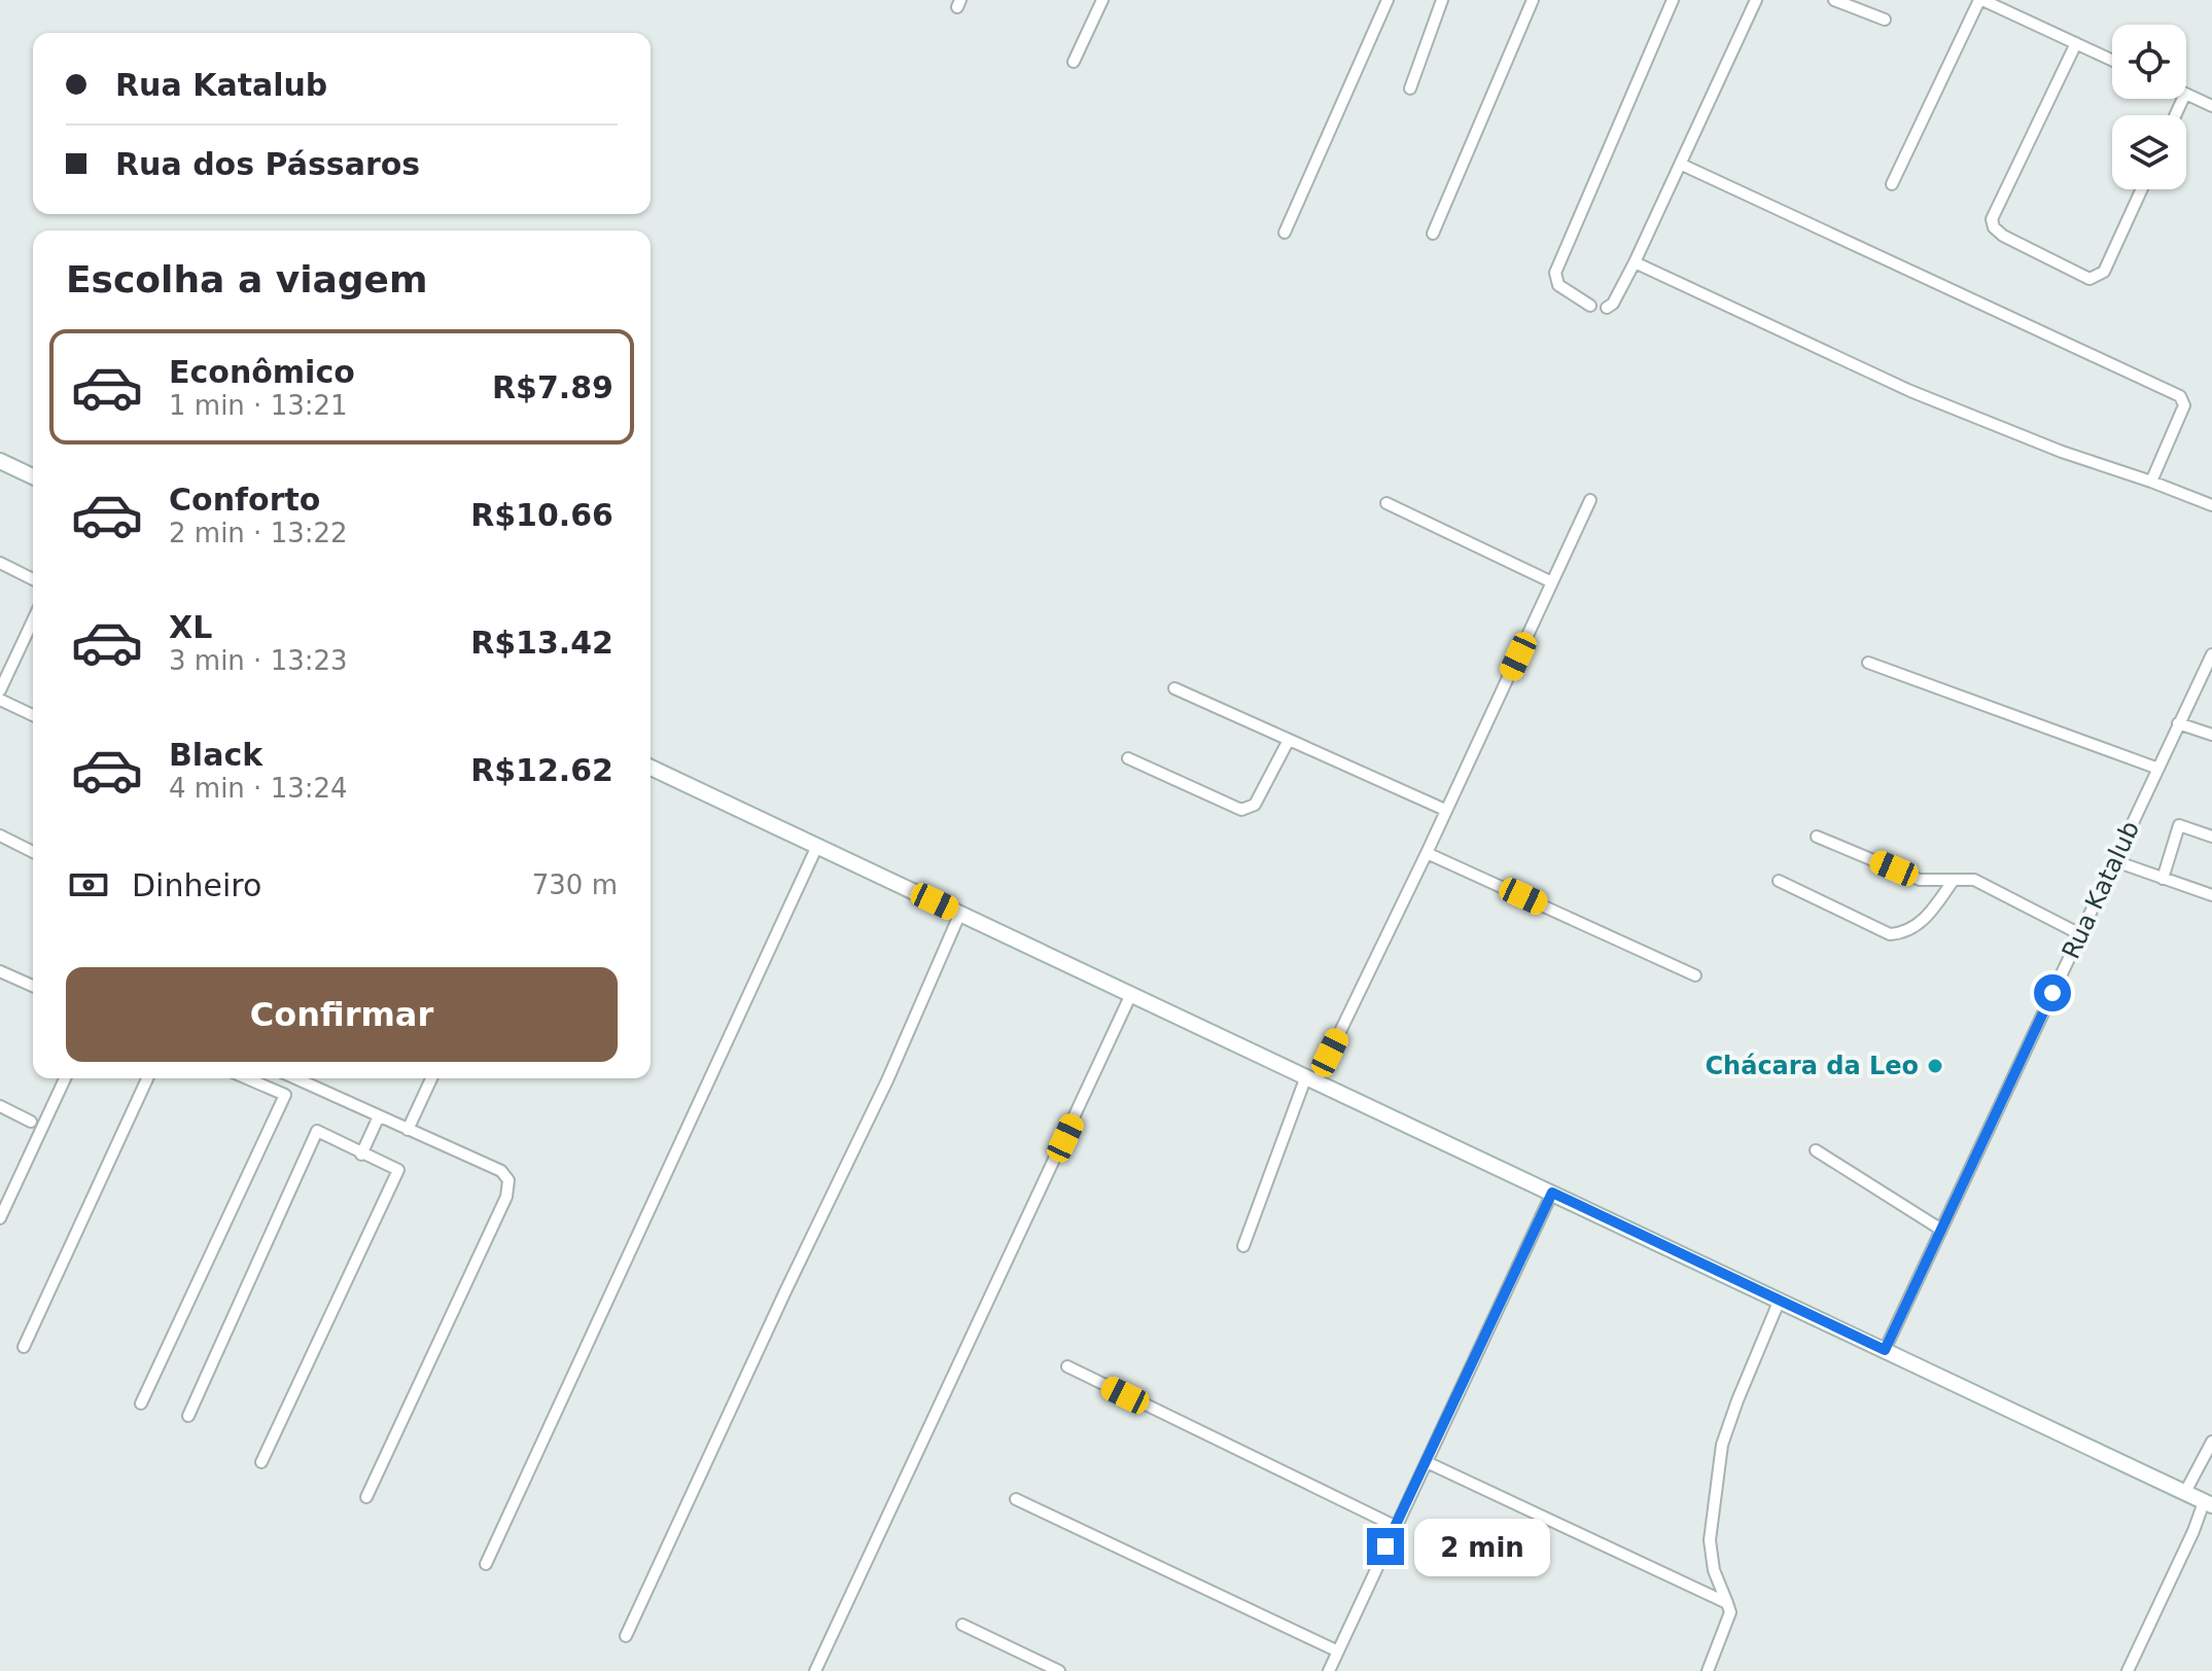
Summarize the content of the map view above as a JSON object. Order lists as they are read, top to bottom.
{
  "streets": {
    "street": ["Rua Katalub"]
  },
  "places": ["Chácara da Leo"],
  "page": {
    "banner": ["Rua Katalub", "Rua dos Pássaros"],
    "heading": "Escolha a viagem",
    "list": [
      {
        "name": "Econômico",
        "note": "1 min · 13:21",
        "value": "R$7.89"
      },
      {
        "name": "Conforto",
        "note": "2 min · 13:22",
        "value": "R$10.66"
      },
      {
        "name": "XL",
        "note": "3 min · 13:23",
        "value": "R$13.42"
      },
      {
        "name": "Black",
        "note": "4 min · 13:24",
        "value": "R$12.62"
      }
    ],
    "pay": ["Dinheiro", "730 m"],
    "buttons": "Confirmar",
    "bubble": "2 min"
  }
}
